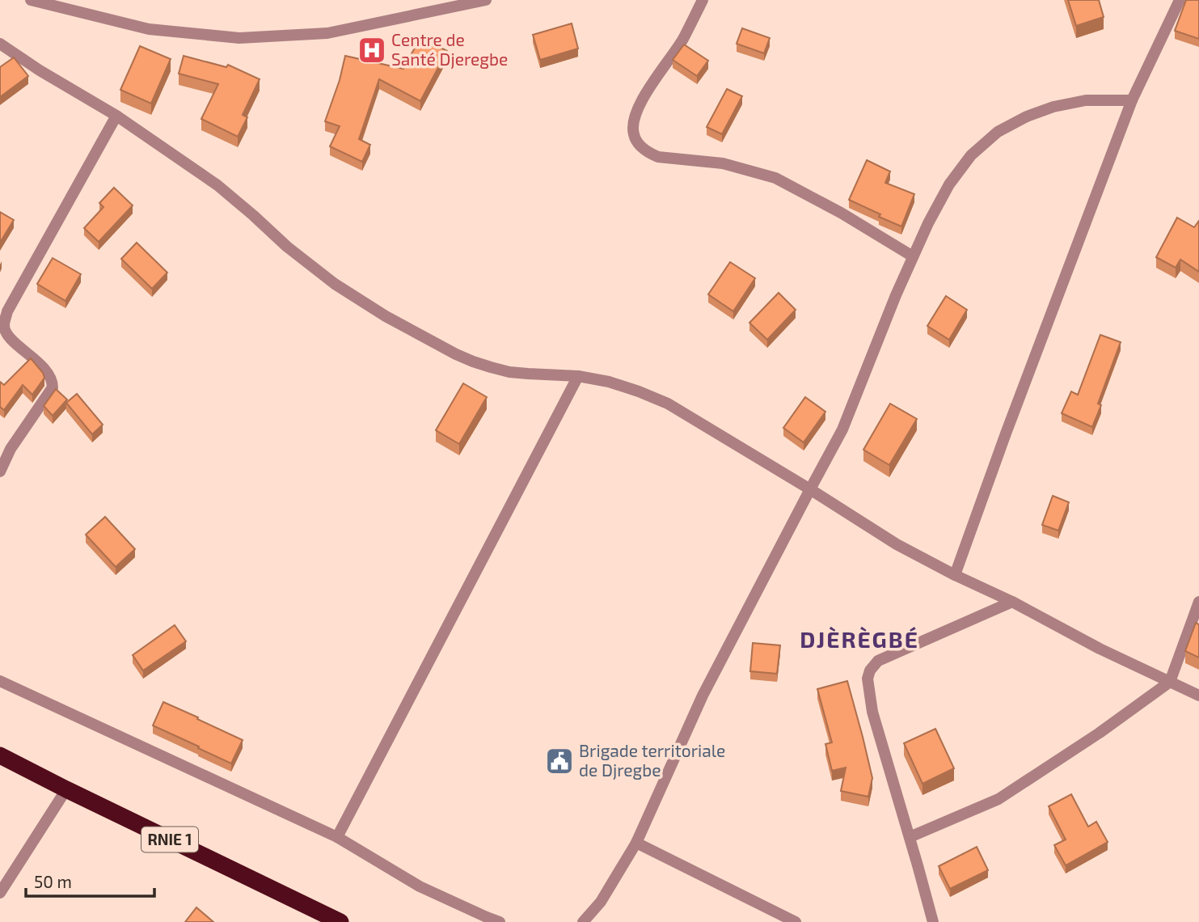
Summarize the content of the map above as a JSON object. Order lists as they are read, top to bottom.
{
  "streets": {
    "highway": ["RNIE 1"]
  },
  "districts": ["DJÈRÈGBÉ"],
  "places": {
    "hospital": ["Centre de Santé Djeregbe"],
    "public building": ["Brigade territoriale de Djregbe"]
  },
  "scale_bar": "50 m"
}
